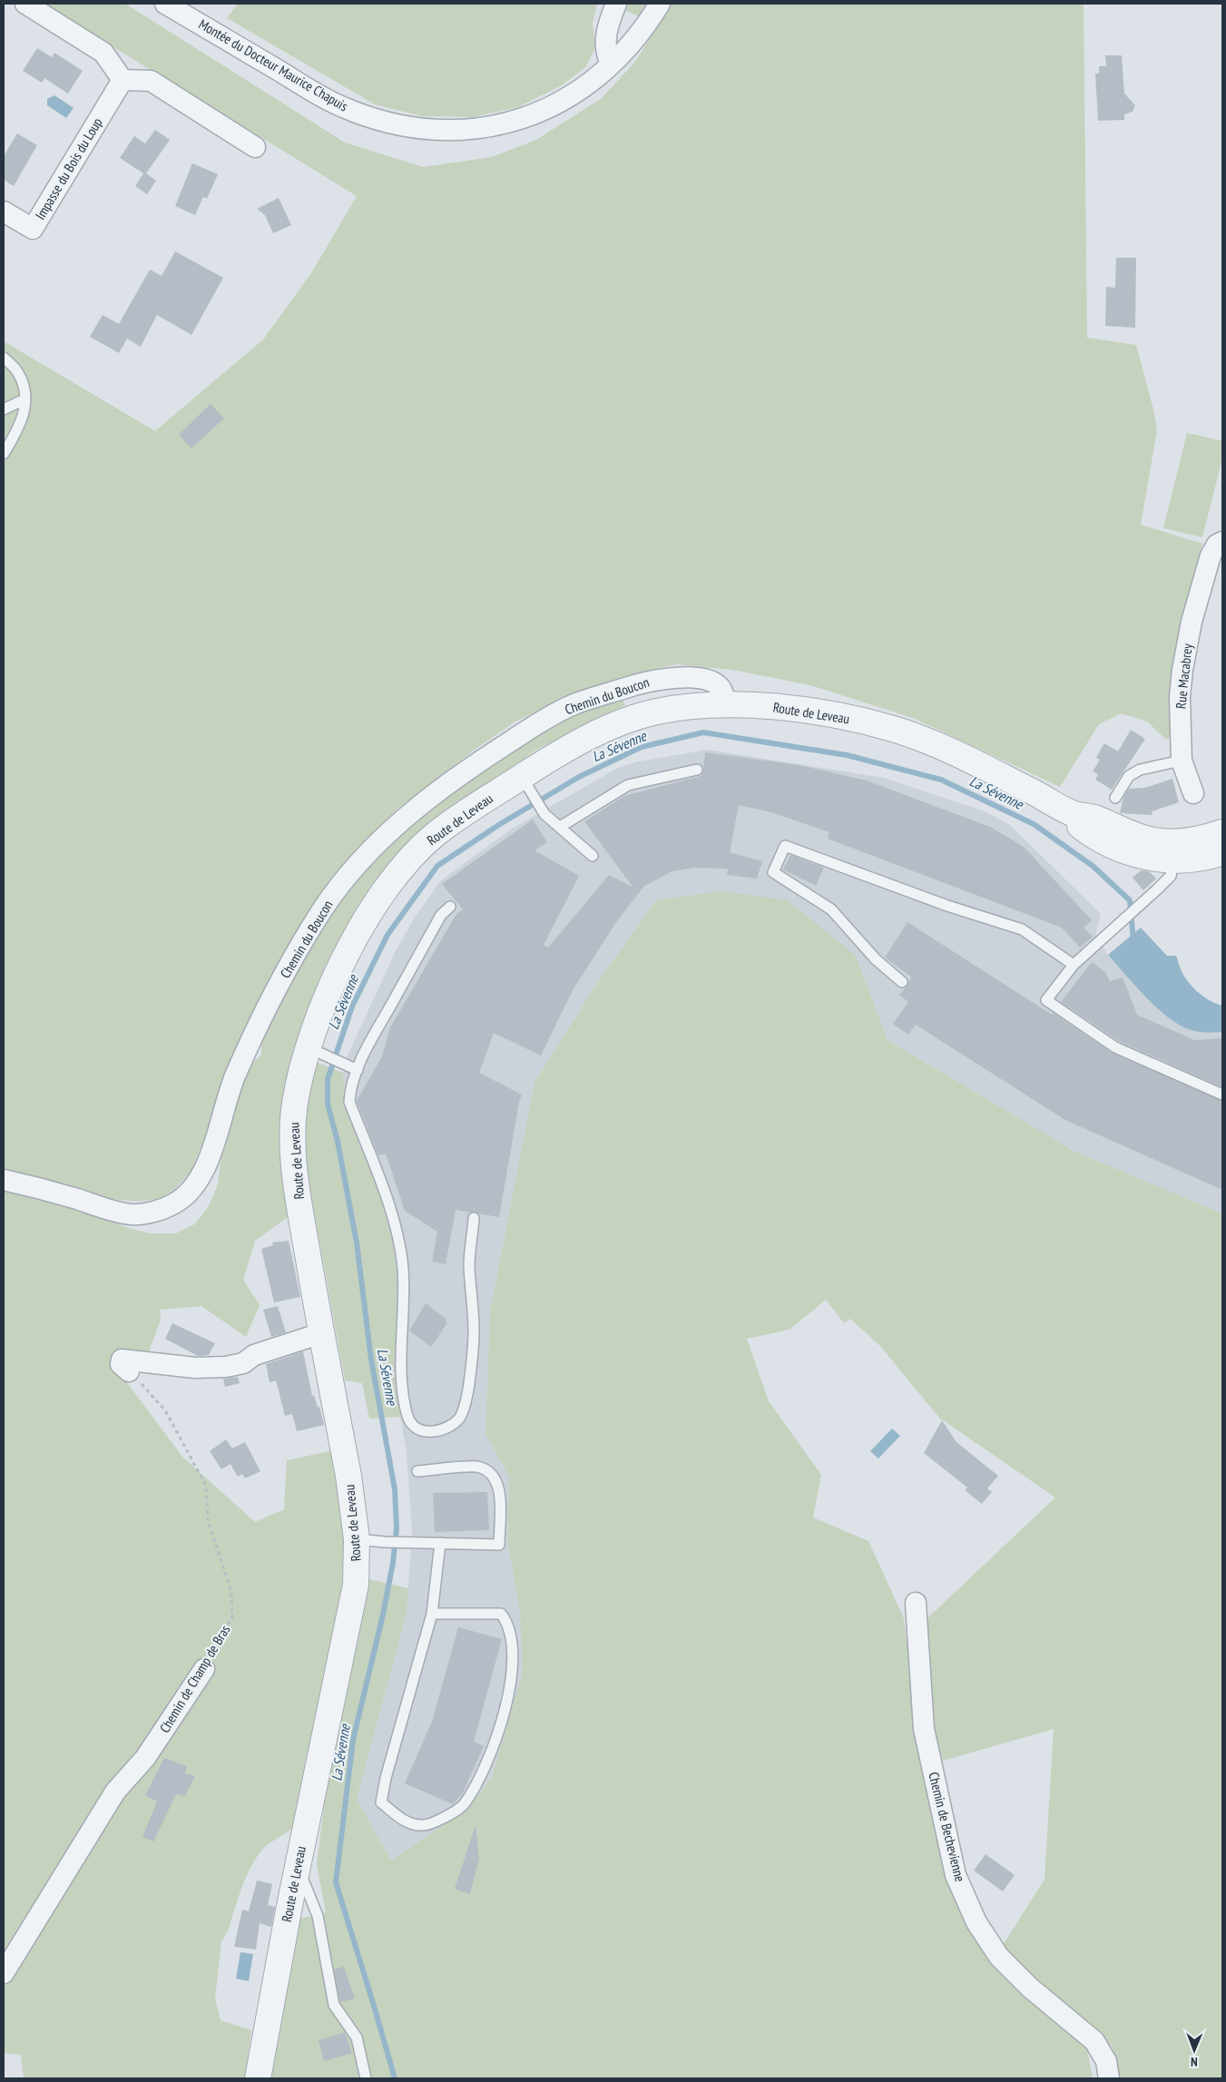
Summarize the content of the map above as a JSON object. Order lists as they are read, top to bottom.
{
  "streets": {
    "street": [
      "Montée du Docteur Maurice Chapuis",
      "Impasse du Bois du Loup",
      "Rue Macabrey",
      "Chemin du Boucon",
      "Route de Leveau",
      "Chemin de Champ de Bras",
      "Chemin de Bechevienne"
    ]
  },
  "crossings": [
    ["Chemin du Boucon", "Route de Leveau"]
  ],
  "water": ["La Sévenne"],
  "north": "bottom"
}
